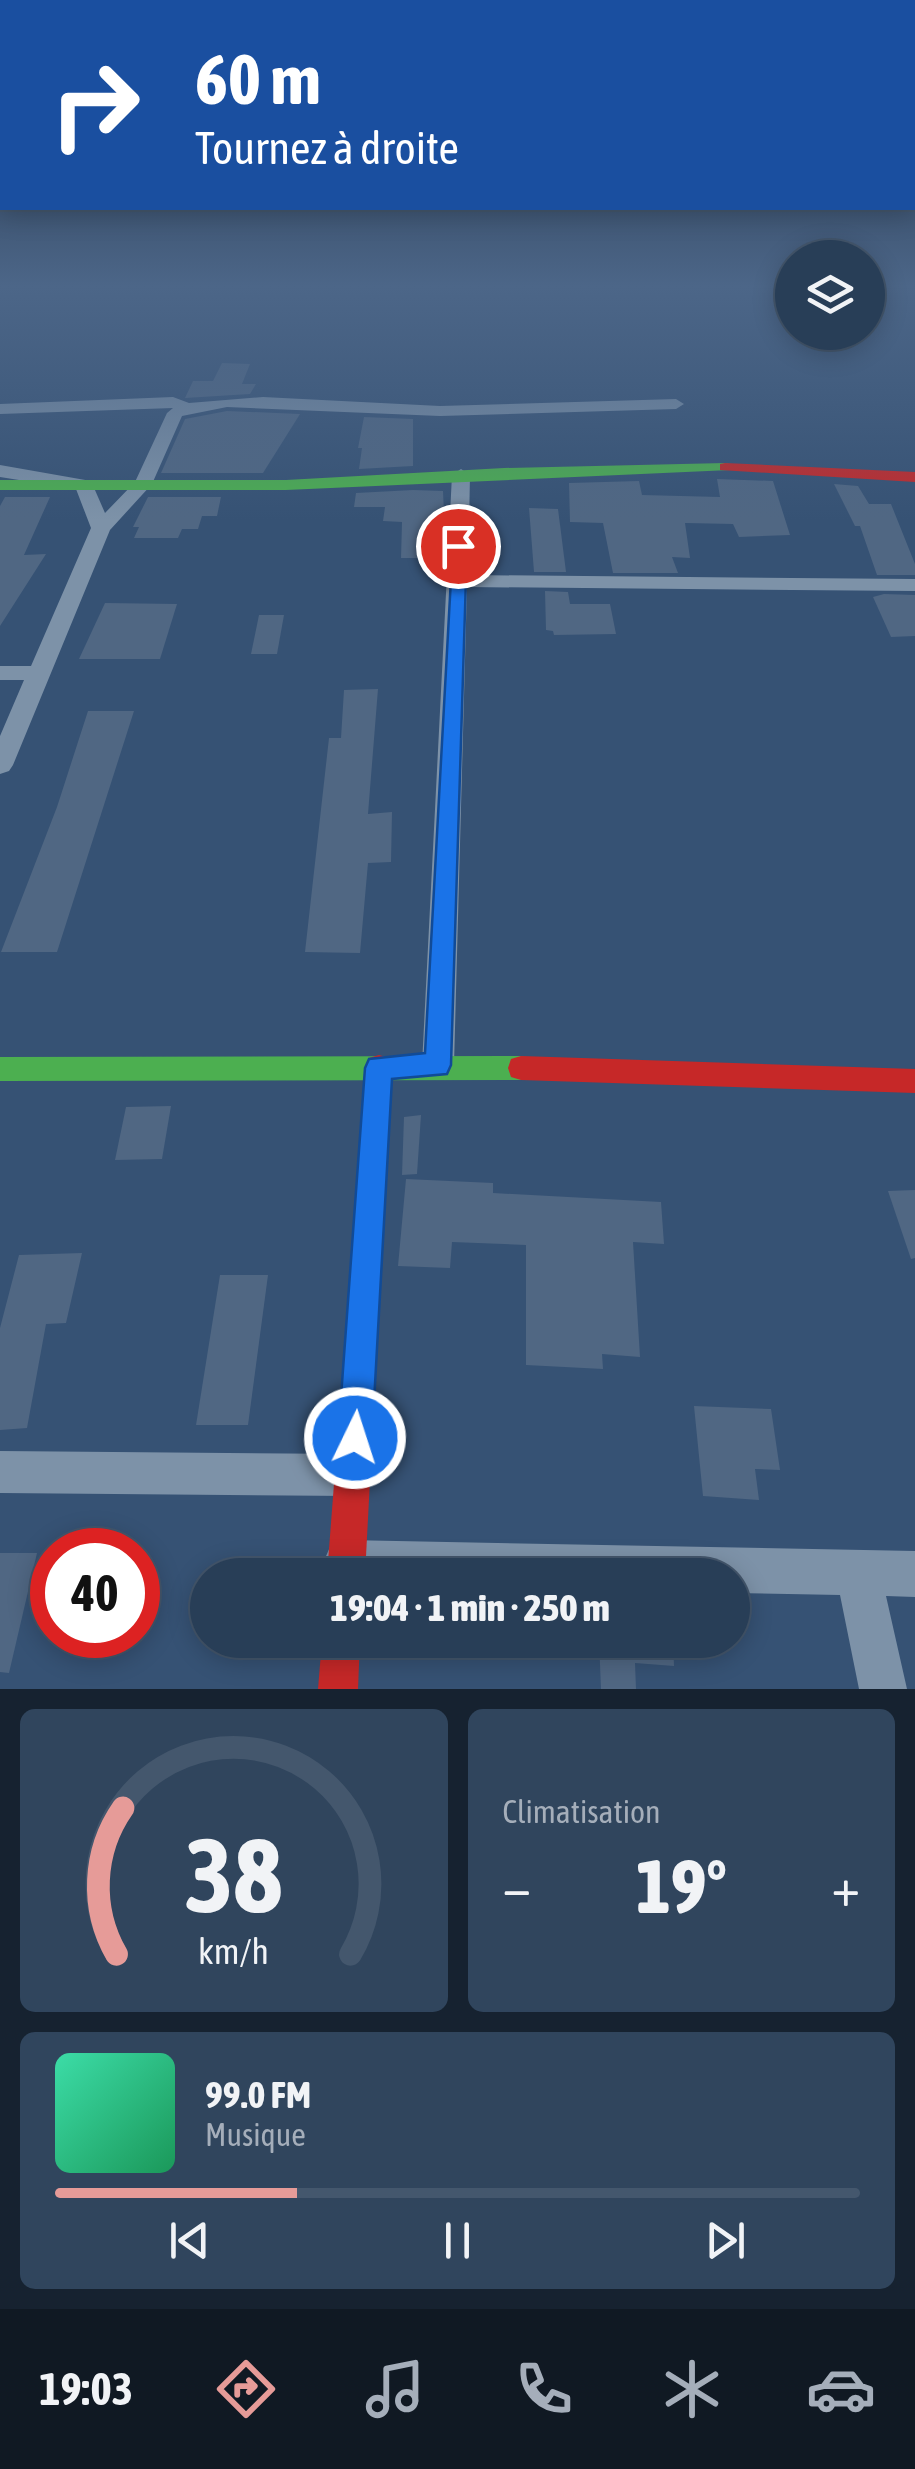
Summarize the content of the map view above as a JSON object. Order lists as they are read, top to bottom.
{
  "page": {
    "turn": ["60 m", "Tournez à droite"],
    "limit": "40",
    "trip": "19:04 · 1 min · 250 m",
    "tile": "Climatisation",
    "heat": ["−", "19°", "+"],
    "song": ["99.0 FM", "Musique"],
    "tabs": "19:03",
    "gauge": ["38", "km/h"]
  }
}
